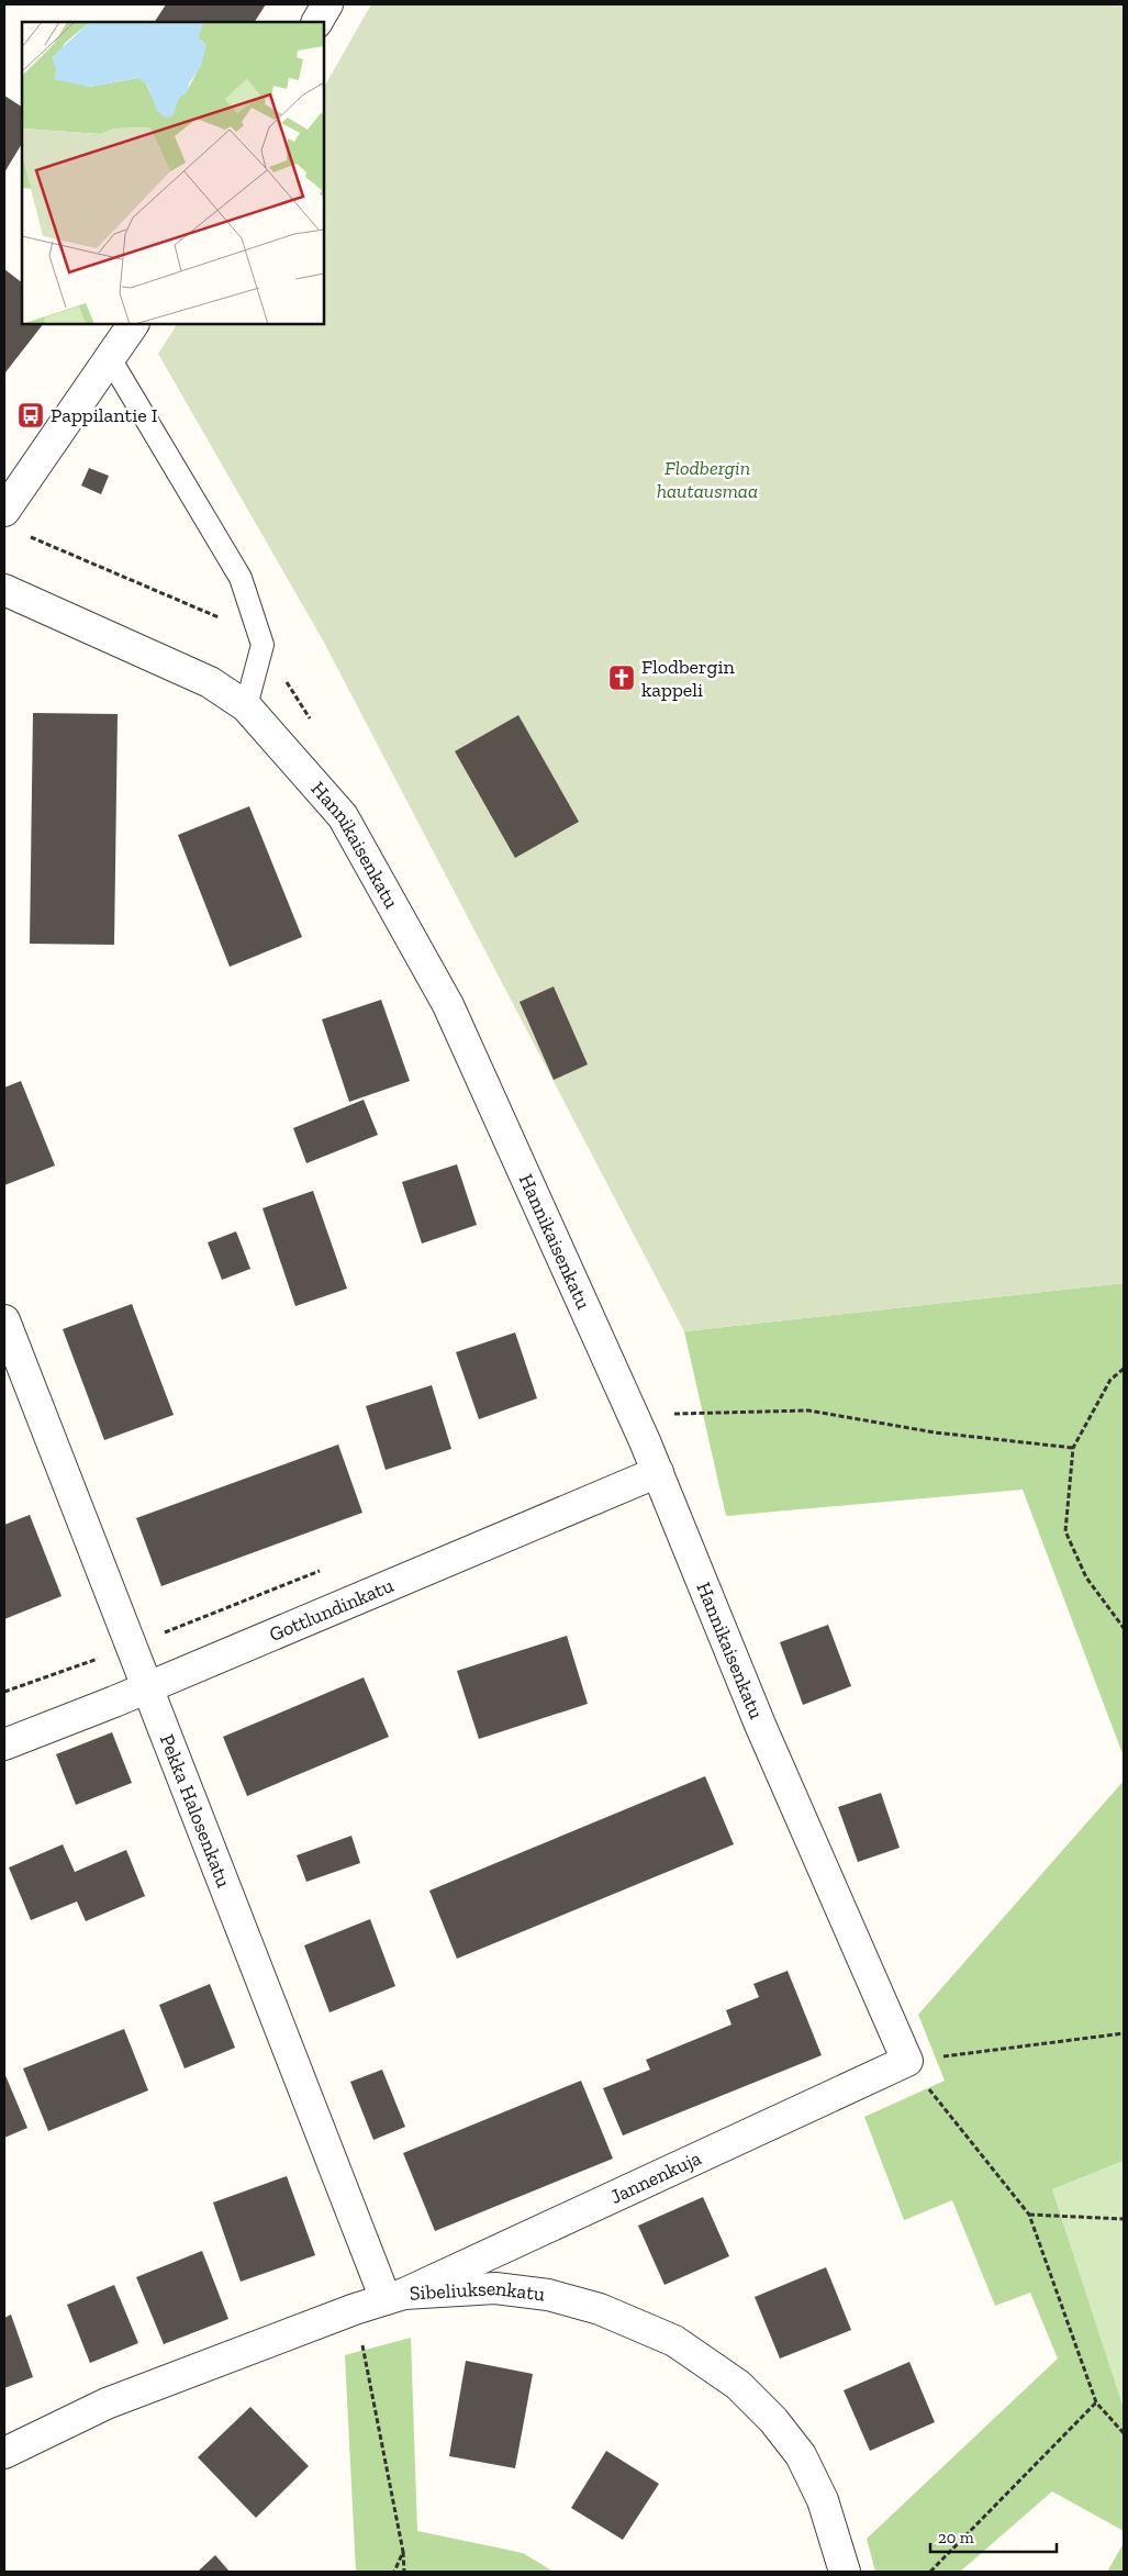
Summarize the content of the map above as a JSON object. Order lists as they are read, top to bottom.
{
  "streets": {
    "street": [
      "Hannikaisenkatu",
      "Gottlundinkatu",
      "Pekka Halosenkatu",
      "Jannenkuja",
      "Sibeliuksenkatu"
    ]
  },
  "crossings": [
    ["Hannikaisenkatu", "Gottlundinkatu"],
    ["Hannikaisenkatu", "Jannenkuja"],
    ["Gottlundinkatu", "Pekka Halosenkatu"],
    ["Pekka Halosenkatu", "Jannenkuja"],
    ["Pekka Halosenkatu", "Sibeliuksenkatu"],
    ["Jannenkuja", "Sibeliuksenkatu"]
  ],
  "parks": ["Flodbergin hautausmaa"],
  "places": {
    "bus stop": ["Pappilantie I"],
    "church": ["Flodbergin kappeli"]
  },
  "scale_bar": "20 m"
}
